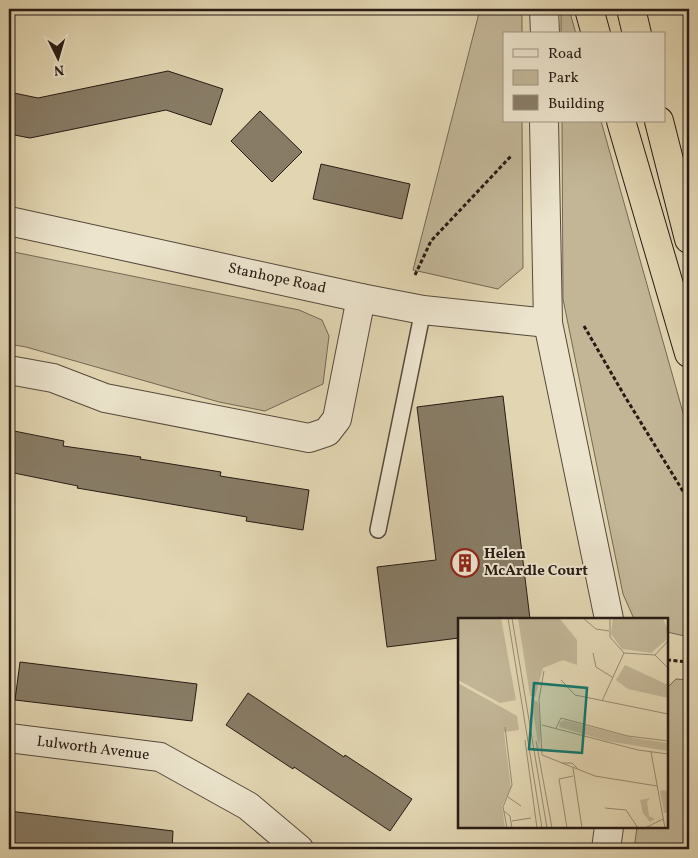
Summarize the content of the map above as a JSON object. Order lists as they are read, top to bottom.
{
  "streets": {
    "street": ["Stanhope Road", "Lulworth Avenue"]
  },
  "places": {
    "building": ["Helen McArdle Court"]
  },
  "legend": ["Road", "Park", "Building"],
  "north": "bottom"
}
